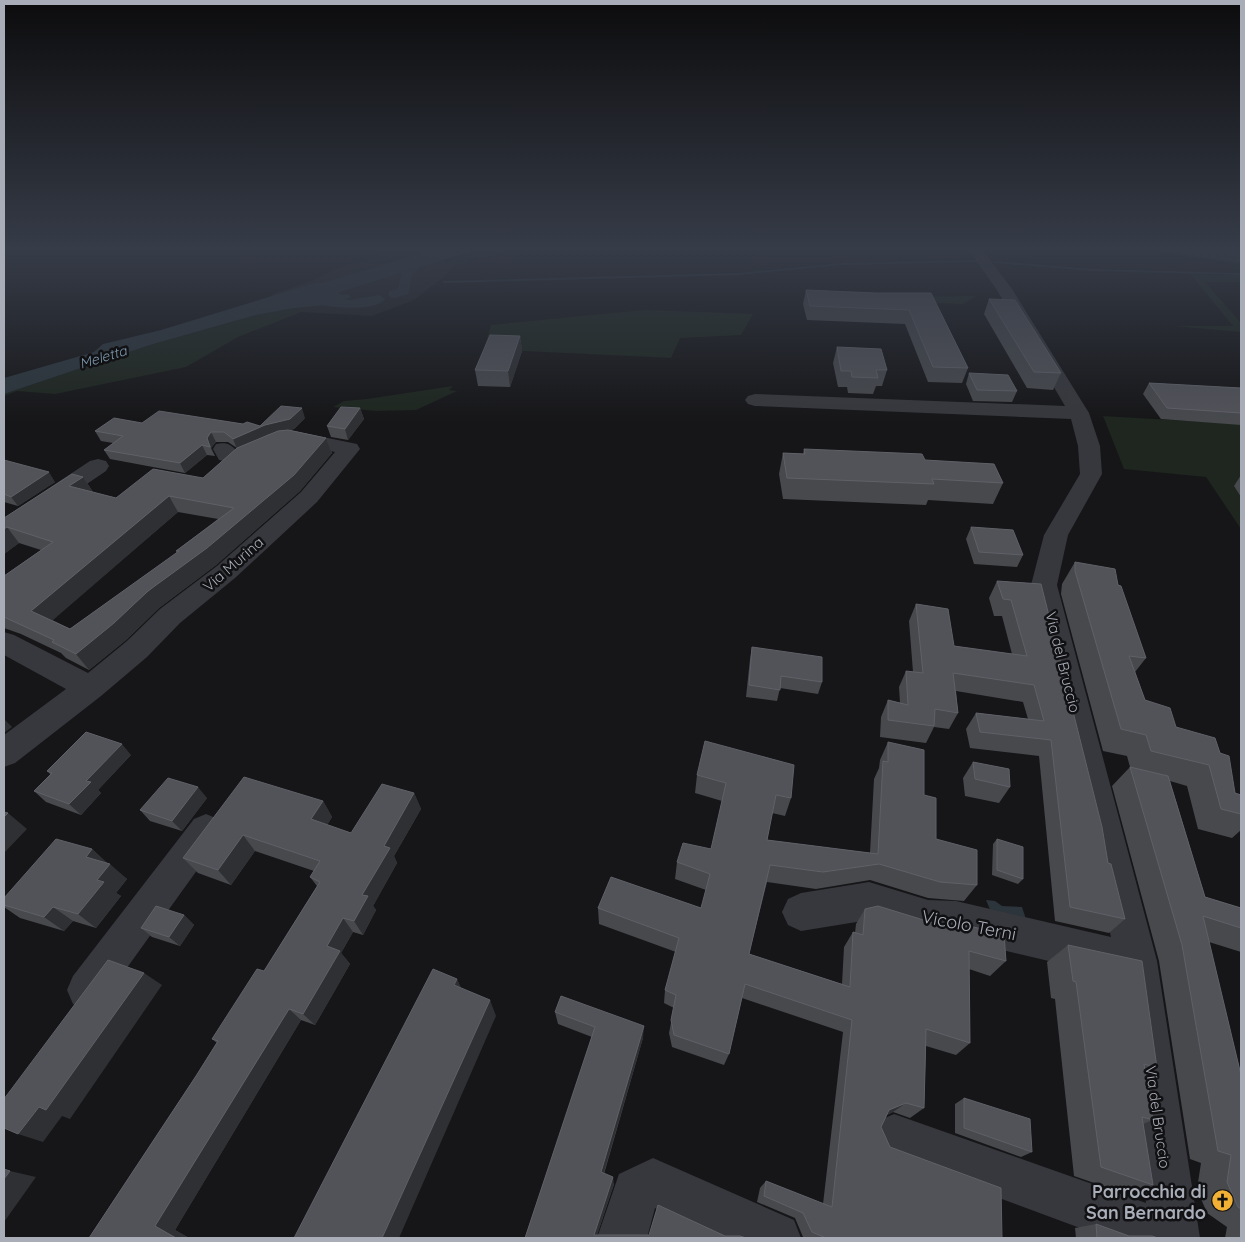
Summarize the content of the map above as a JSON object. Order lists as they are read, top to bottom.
{
  "streets": {
    "street": ["Via Murina", "Via del Bruccio", "Vicolo Terni"]
  },
  "crossings": [
    ["Via del Bruccio", "Vicolo Terni"]
  ],
  "water": ["Meletta"],
  "places": {
    "church": ["Parrocchia di San Bernardo"]
  }
}
